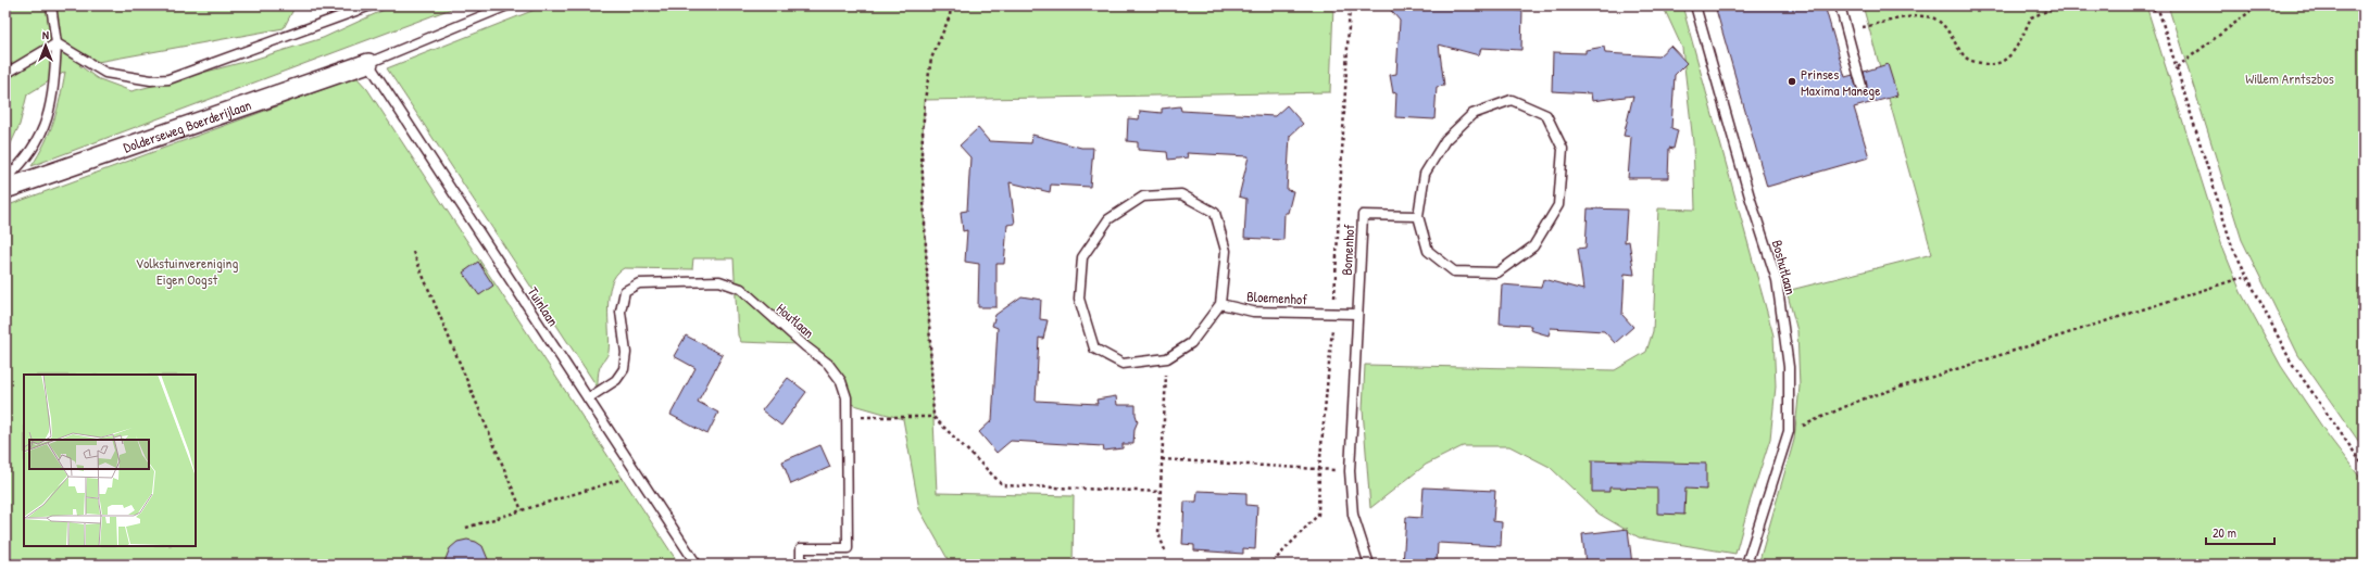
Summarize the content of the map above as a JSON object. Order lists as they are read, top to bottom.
{
  "streets": {
    "street": ["Dolderseweg Boerderijlaan"],
    "lane": [
      "Bomenhof",
      "Boshutlaan",
      "Bloemenhof",
      "Tuinlaan",
      "Houtlaan"
    ]
  },
  "crossings": [
    ["Dolderseweg Boerderijlaan", "Tuinlaan"],
    ["Bomenhof", "Bloemenhof"],
    ["Tuinlaan", "Houtlaan"]
  ],
  "parks": ["Willem Arntszbos", "Volkstuinvereniging Eigen Oogst"],
  "places": ["Prinses Maxima Manege"],
  "scale_bar": "20 m",
  "north": "top"
}
